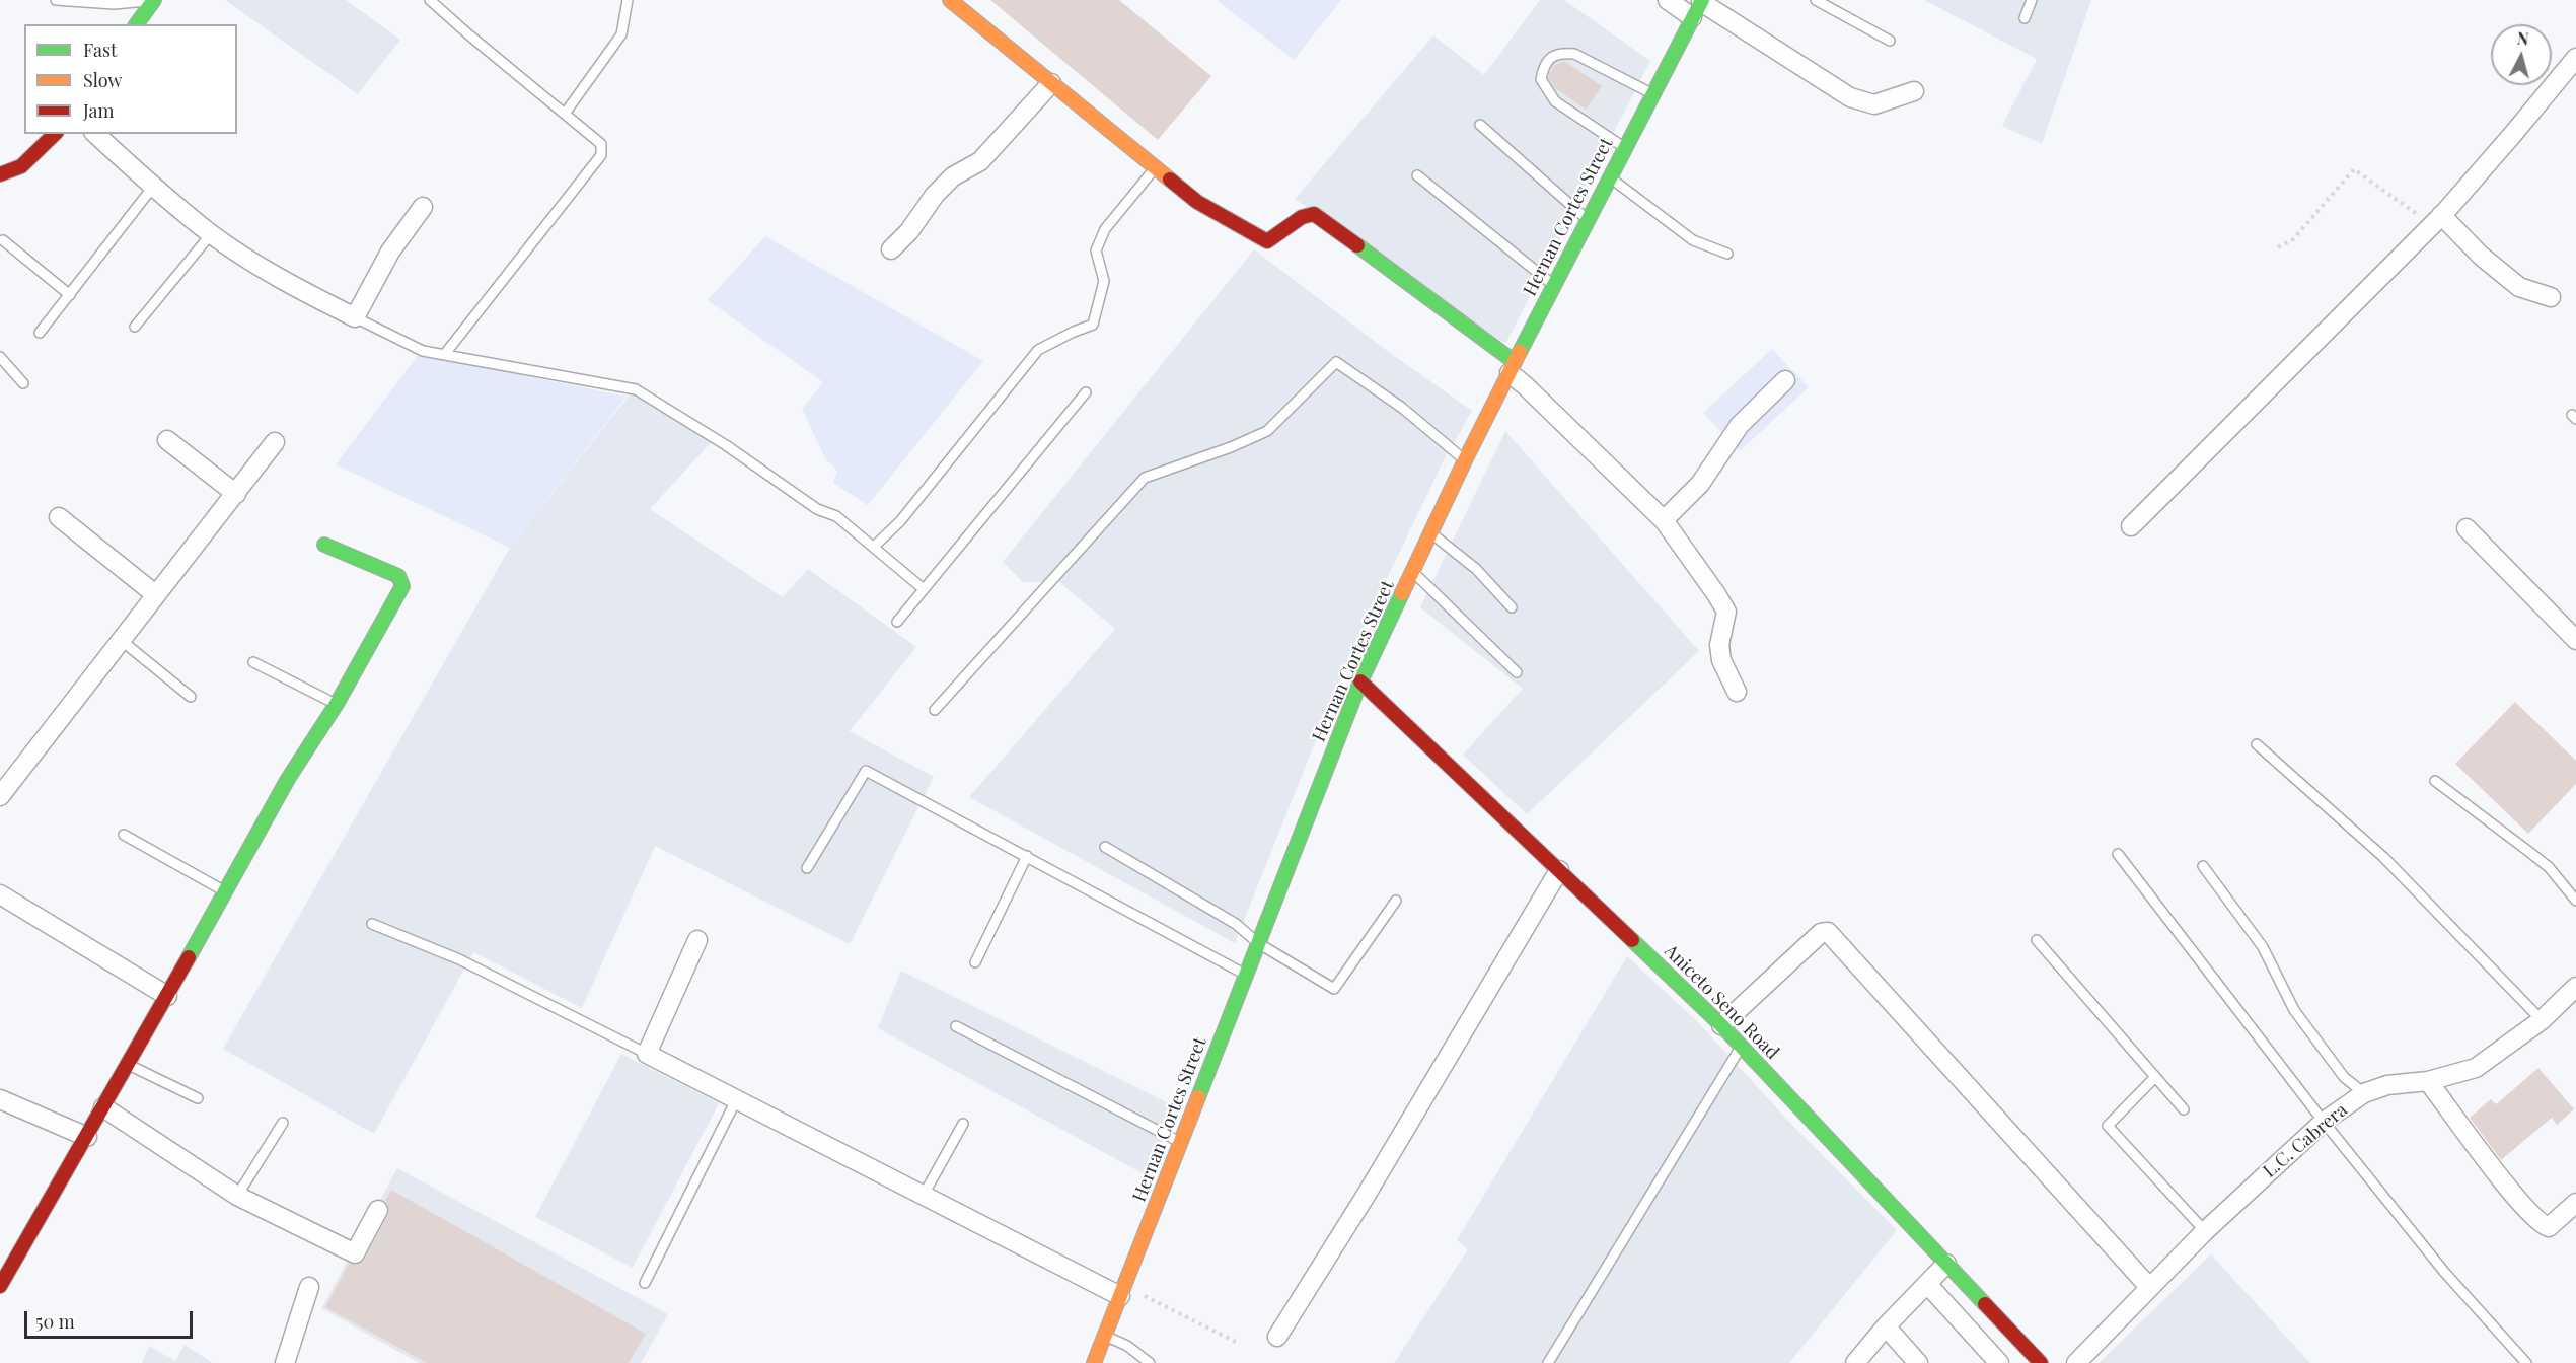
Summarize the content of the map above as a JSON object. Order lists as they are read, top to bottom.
{
  "streets": {
    "street": ["Hernan Cortes Street", "Aniceto Seno Road", "L.C. Cabrera"]
  },
  "crossings": [
    ["Hernan Cortes Street", "Aniceto Seno Road"]
  ],
  "legend": ["Fast", "Slow", "Jam"],
  "scale_bar": "50 m",
  "north": "top"
}
